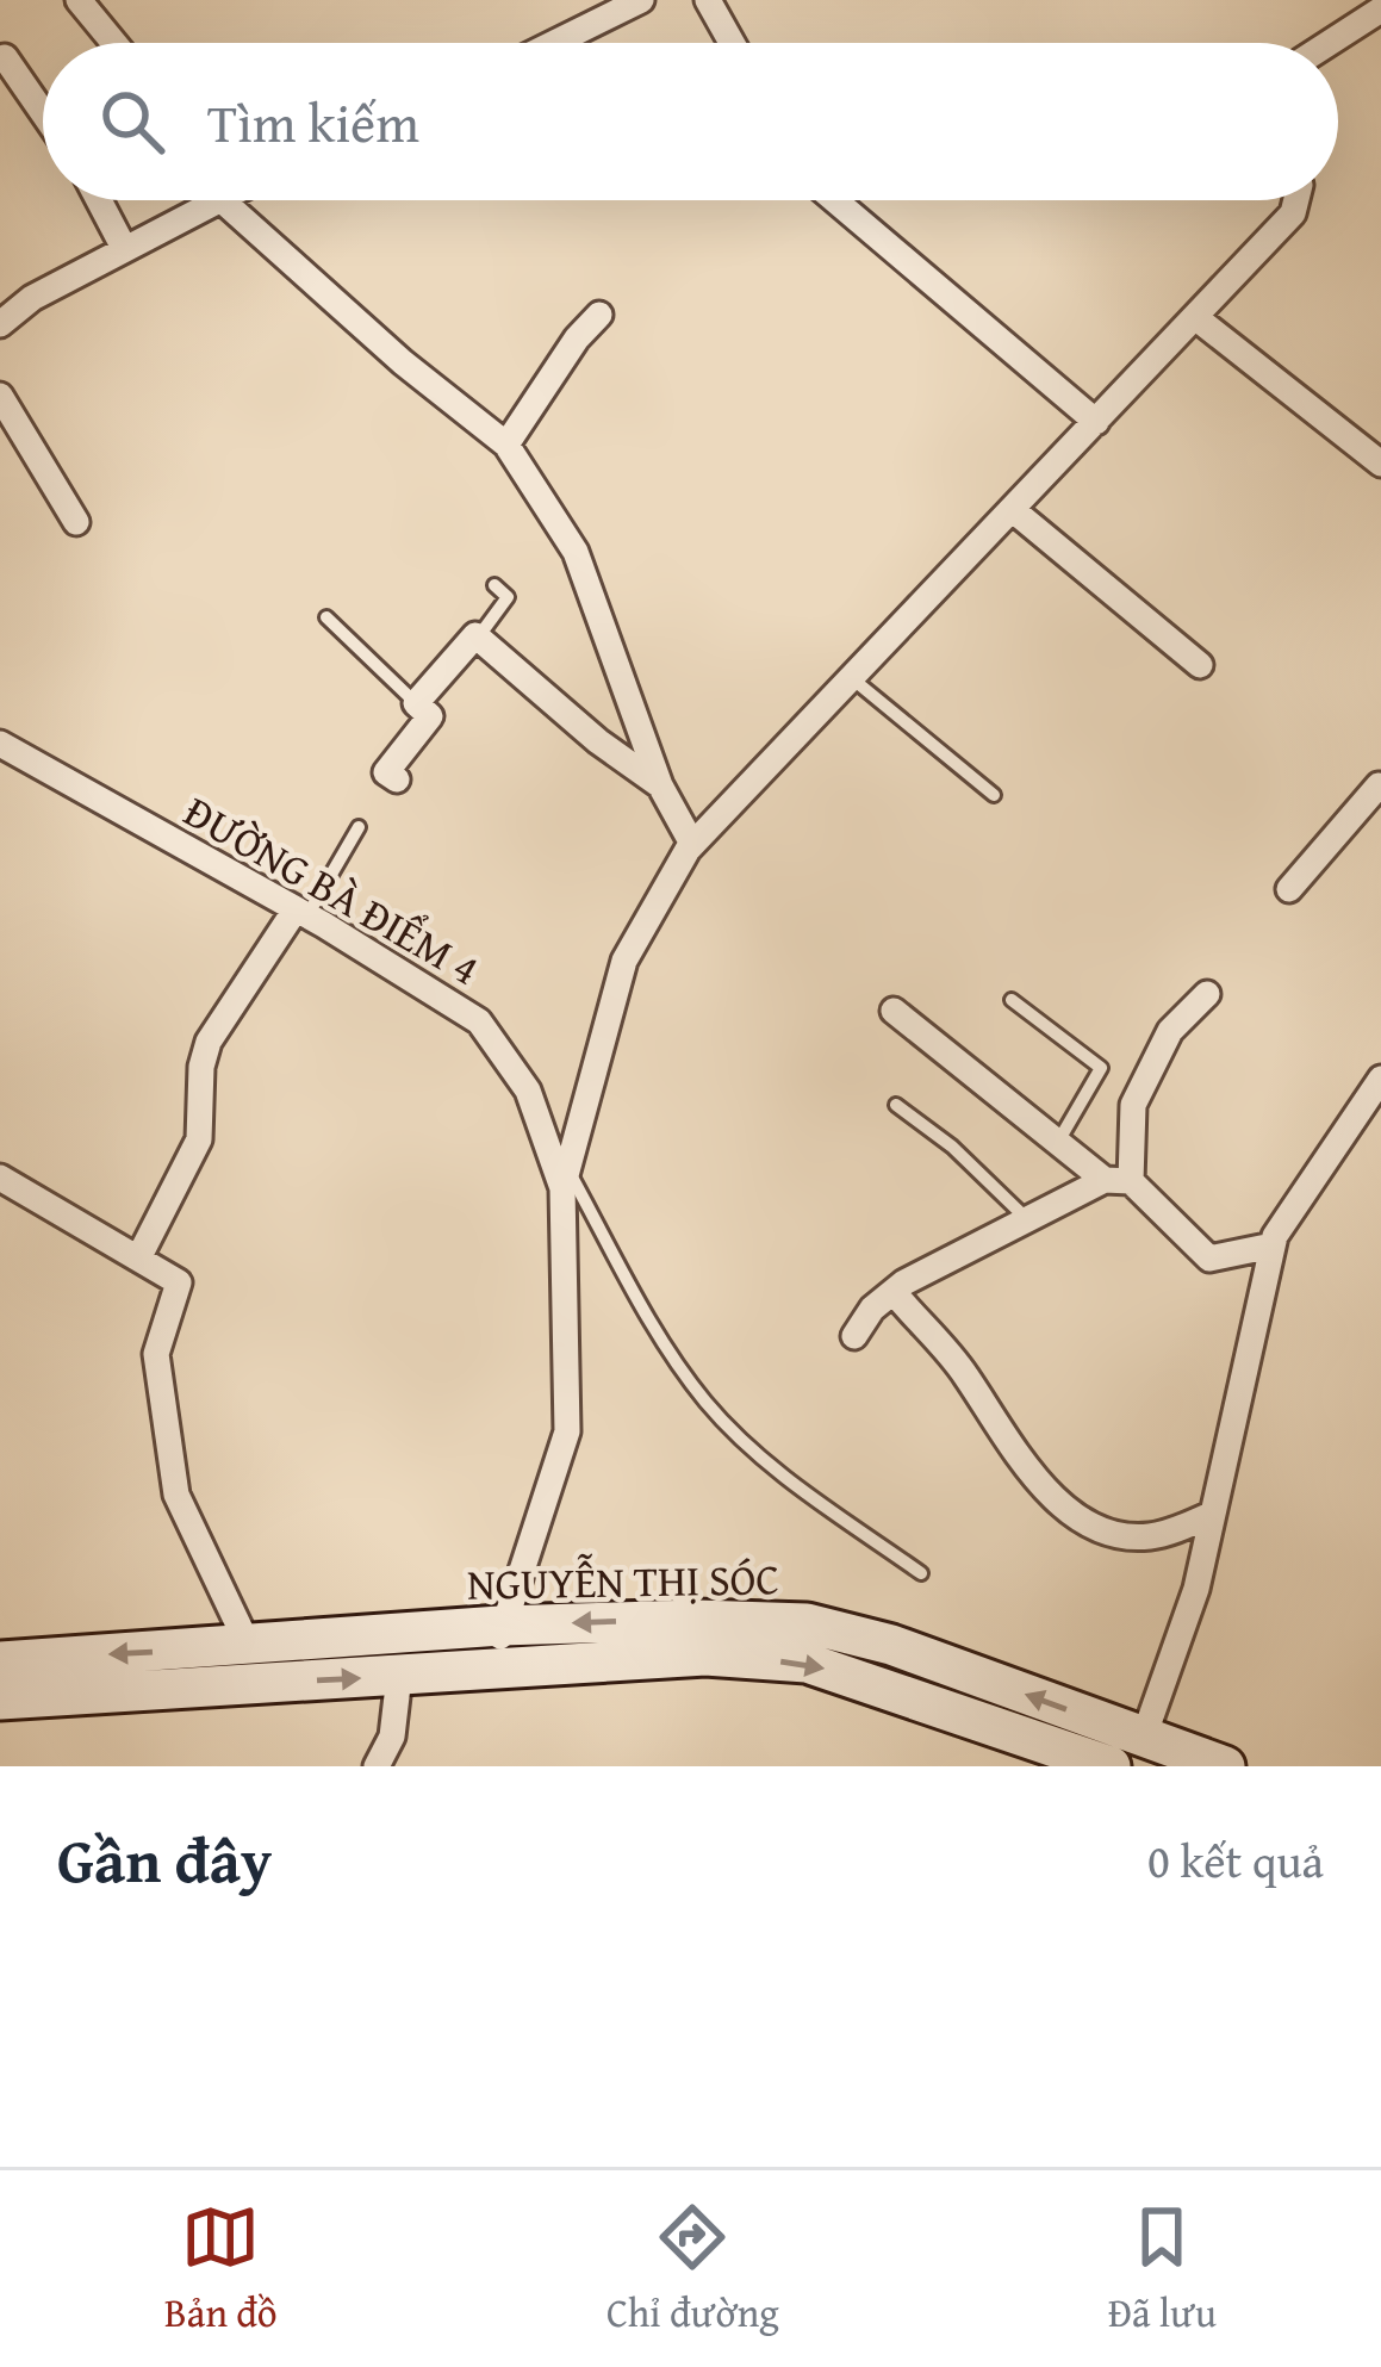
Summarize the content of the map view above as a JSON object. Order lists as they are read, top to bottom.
{
  "streets": {
    "main road": ["NGUYỄN THỊ SÓC"],
    "street": ["ĐƯỜNG BÀ ĐIỂM 4"]
  },
  "crossings": [
    ["ĐƯỜNG BÀ ĐIỂM 4", "NGUYỄN THỊ SÓC"]
  ],
  "page": {
    "search": "Tìm kiếm",
    "heading": ["Gần đây", "0 kết quả"],
    "nav": ["Bản đồ", "Chỉ đường", "Đã lưu"]
  }
}
